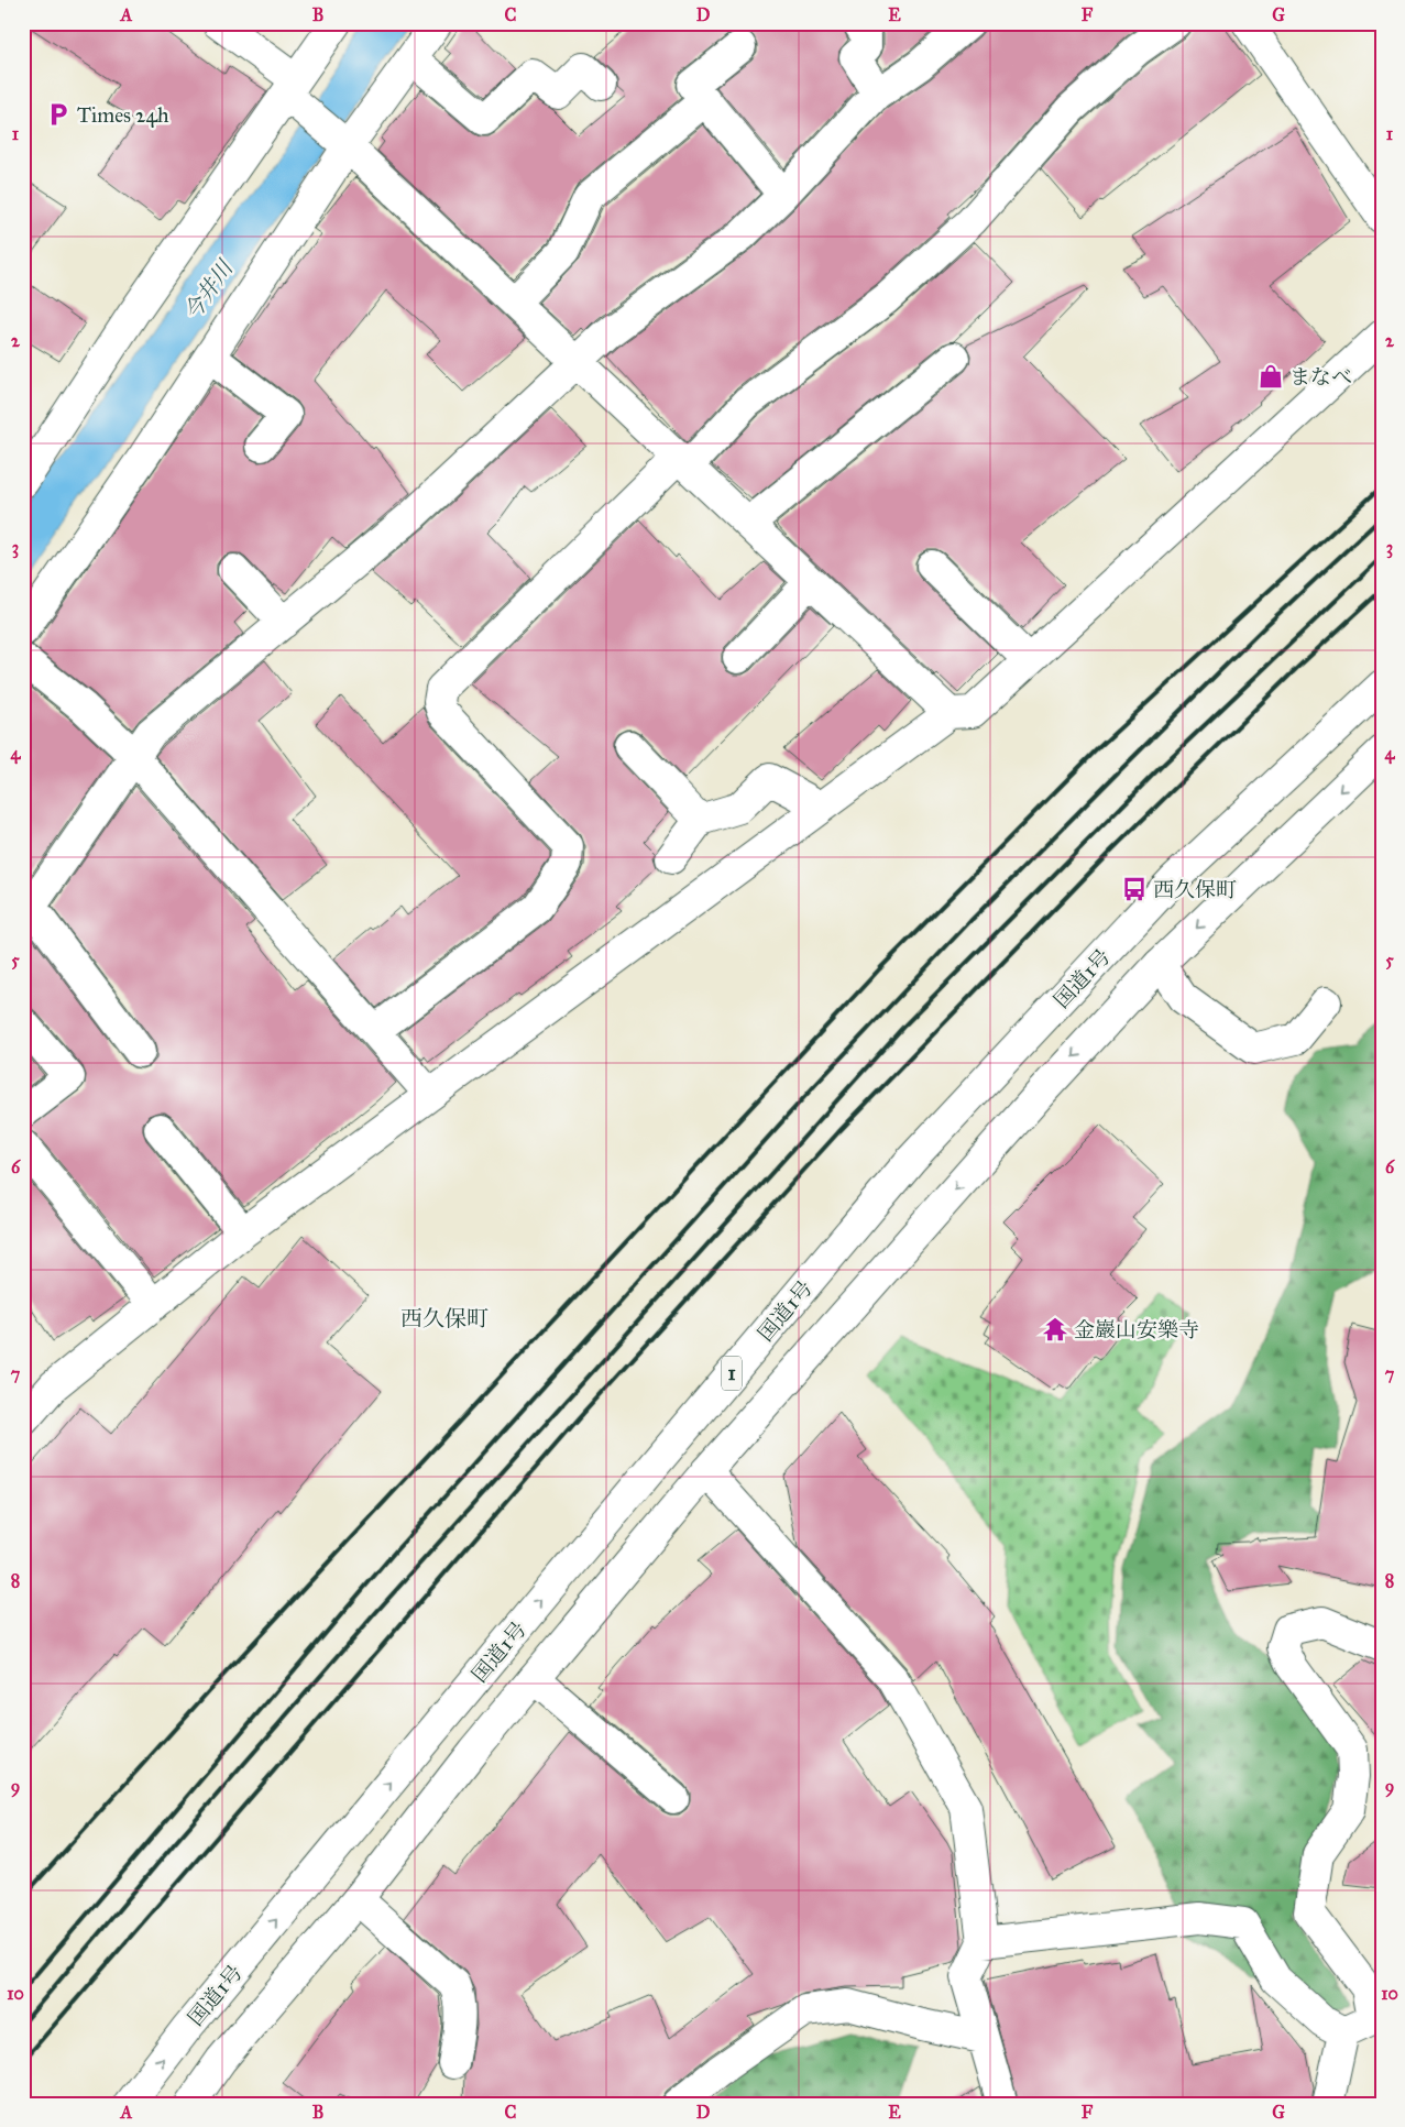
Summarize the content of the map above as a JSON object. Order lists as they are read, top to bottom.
{
  "streets": {
    "main road": ["国道1号", "1"]
  },
  "districts": ["西久保町"],
  "water": ["今井川"],
  "places": {
    "parking": ["Times 24h"],
    "shop": ["まなべ"],
    "bus stop": ["西久保町"],
    "temple": ["金巖山安樂寺"]
  },
  "grid": {
    "columns": [
      "A",
      "B",
      "C",
      "D",
      "E",
      "F",
      "G"
    ],
    "rows": [
      "1",
      "2",
      "3",
      "4",
      "5",
      "6",
      "7",
      "8",
      "9",
      "10"
    ]
  }
}
